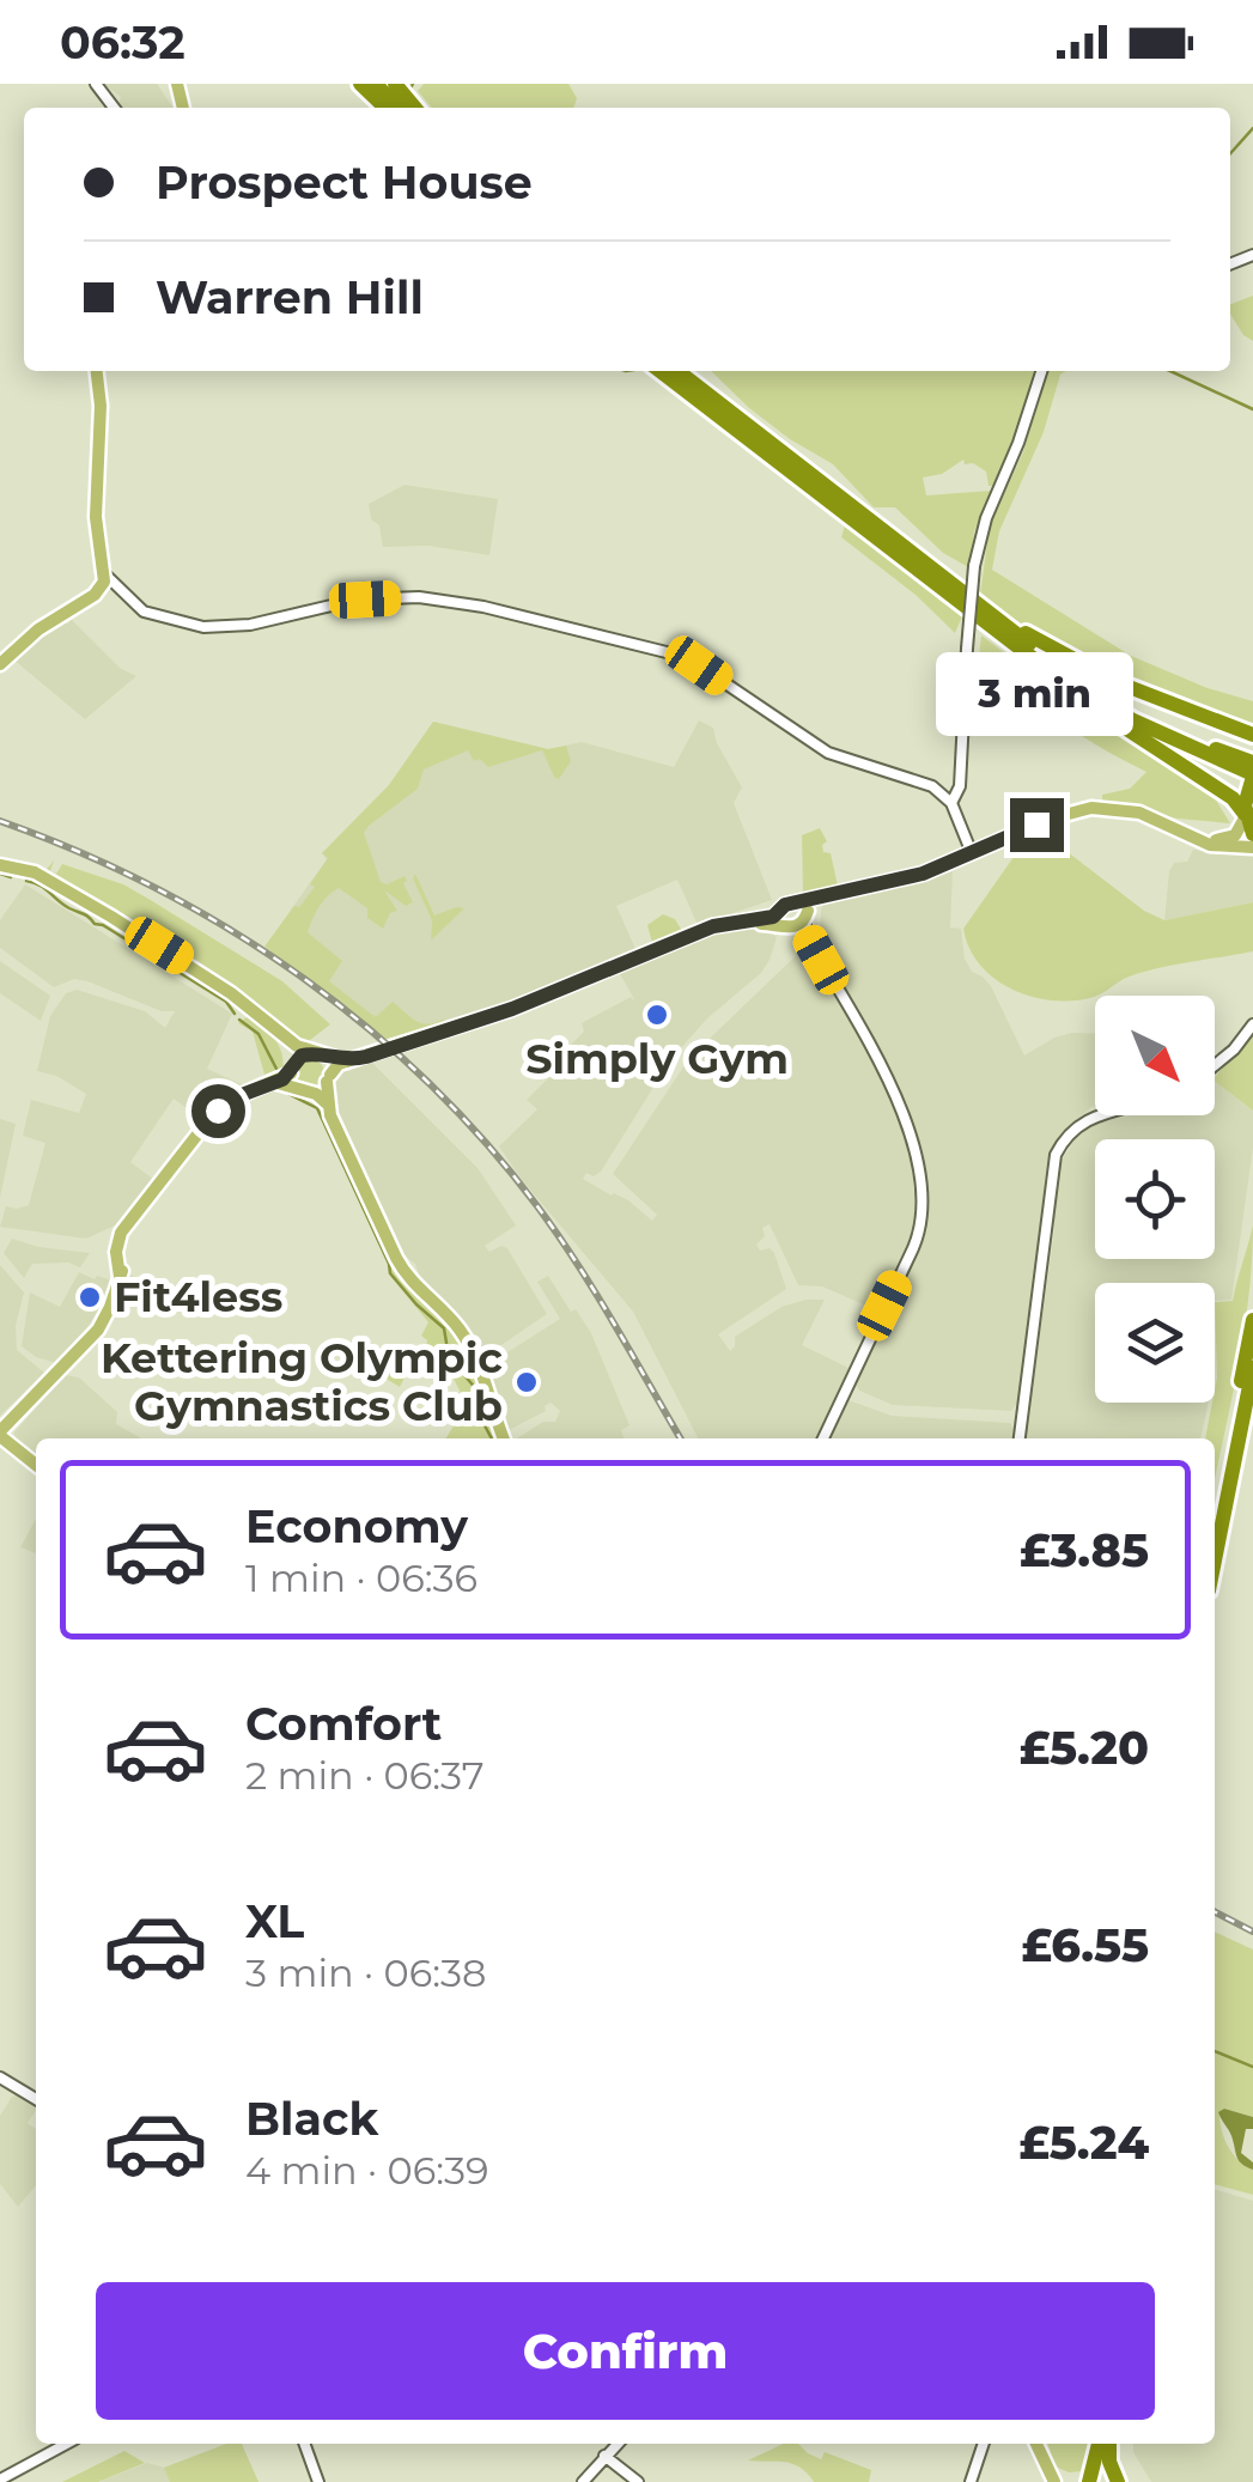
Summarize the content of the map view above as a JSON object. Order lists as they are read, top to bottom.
{
  "places": ["Simply Gym", "Fit4less", "Kettering Olympic Gymnastics Club"],
  "north": "bottom right",
  "page": {
    "status": "06:32",
    "banner": ["Prospect House", "Warren Hill"],
    "bubble": "3 min",
    "list": [
      {
        "name": "Economy",
        "note": "1 min · 06:36",
        "value": "£3.85"
      },
      {
        "name": "Comfort",
        "note": "2 min · 06:37",
        "value": "£5.20"
      },
      {
        "name": "XL",
        "note": "3 min · 06:38",
        "value": "£6.55"
      },
      {
        "name": "Black",
        "note": "4 min · 06:39",
        "value": "£5.24"
      }
    ],
    "buttons": "Confirm"
  }
}
